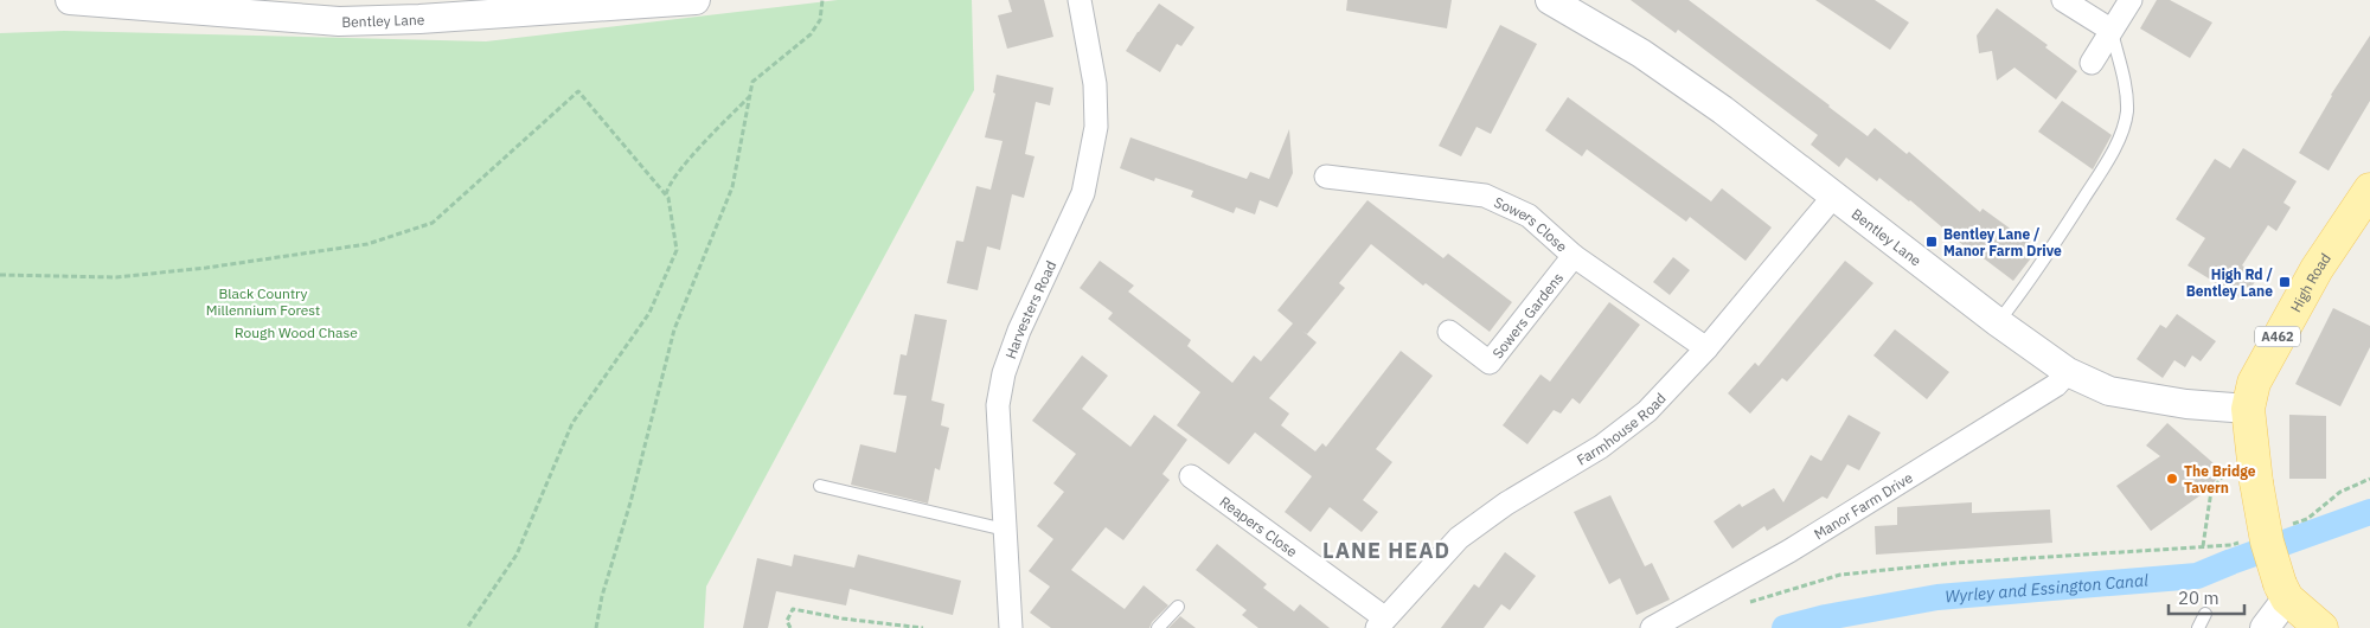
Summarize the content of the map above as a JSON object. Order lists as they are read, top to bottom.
{
  "streets": {
    "main road": ["High Road", "A462"],
    "street": [
      "Bentley Lane",
      "Sowers Close",
      "Harvesters Road",
      "Sowers Gardens",
      "Farmhouse Road",
      "Manor Farm Drive",
      "Reapers Close"
    ]
  },
  "crossings": [
    ["Bentley Lane", "High Road"],
    ["Bentley Lane", "Farmhouse Road"],
    ["Bentley Lane", "Manor Farm Drive"],
    ["Sowers Close", "Sowers Gardens"],
    ["Sowers Close", "Farmhouse Road"],
    ["High Road", "A462"],
    ["Farmhouse Road", "Reapers Close"]
  ],
  "districts": ["LANE HEAD"],
  "water": ["Wyrley and Essington Canal"],
  "parks": ["Black Country Millennium Forest", "Rough Wood Chase"],
  "places": {
    "transit": ["Bentley Lane / Manor Farm Drive", "High Rd / Bentley Lane"],
    "other": ["The Bridge Tavern"]
  },
  "scale_bar": "20 m"
}
